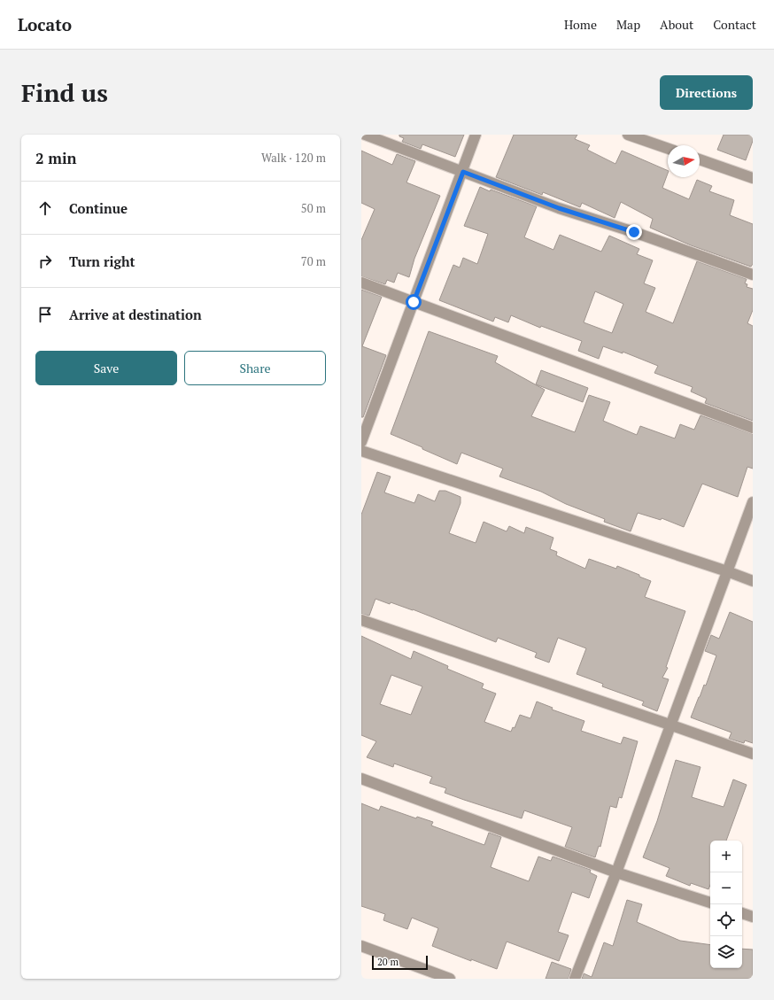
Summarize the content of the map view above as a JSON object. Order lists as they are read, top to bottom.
{
  "scale_bar": "20 m",
  "north": "right",
  "page": {
    "header": "Locato",
    "nav": [
      "Home",
      "Map",
      "About",
      "Contact"
    ],
    "buttons": [
      "Directions",
      ["Save", "Share"]
    ],
    "title": "Find us",
    "heading": ["2 min", "Walk · 120 m"],
    "list": [
      ["Continue", "50 m"],
      ["Turn right", "70 m"],
      "Arrive at destination"
    ],
    "map_buttons": ["+", "−"],
    "scale": "20 m"
  }
}
